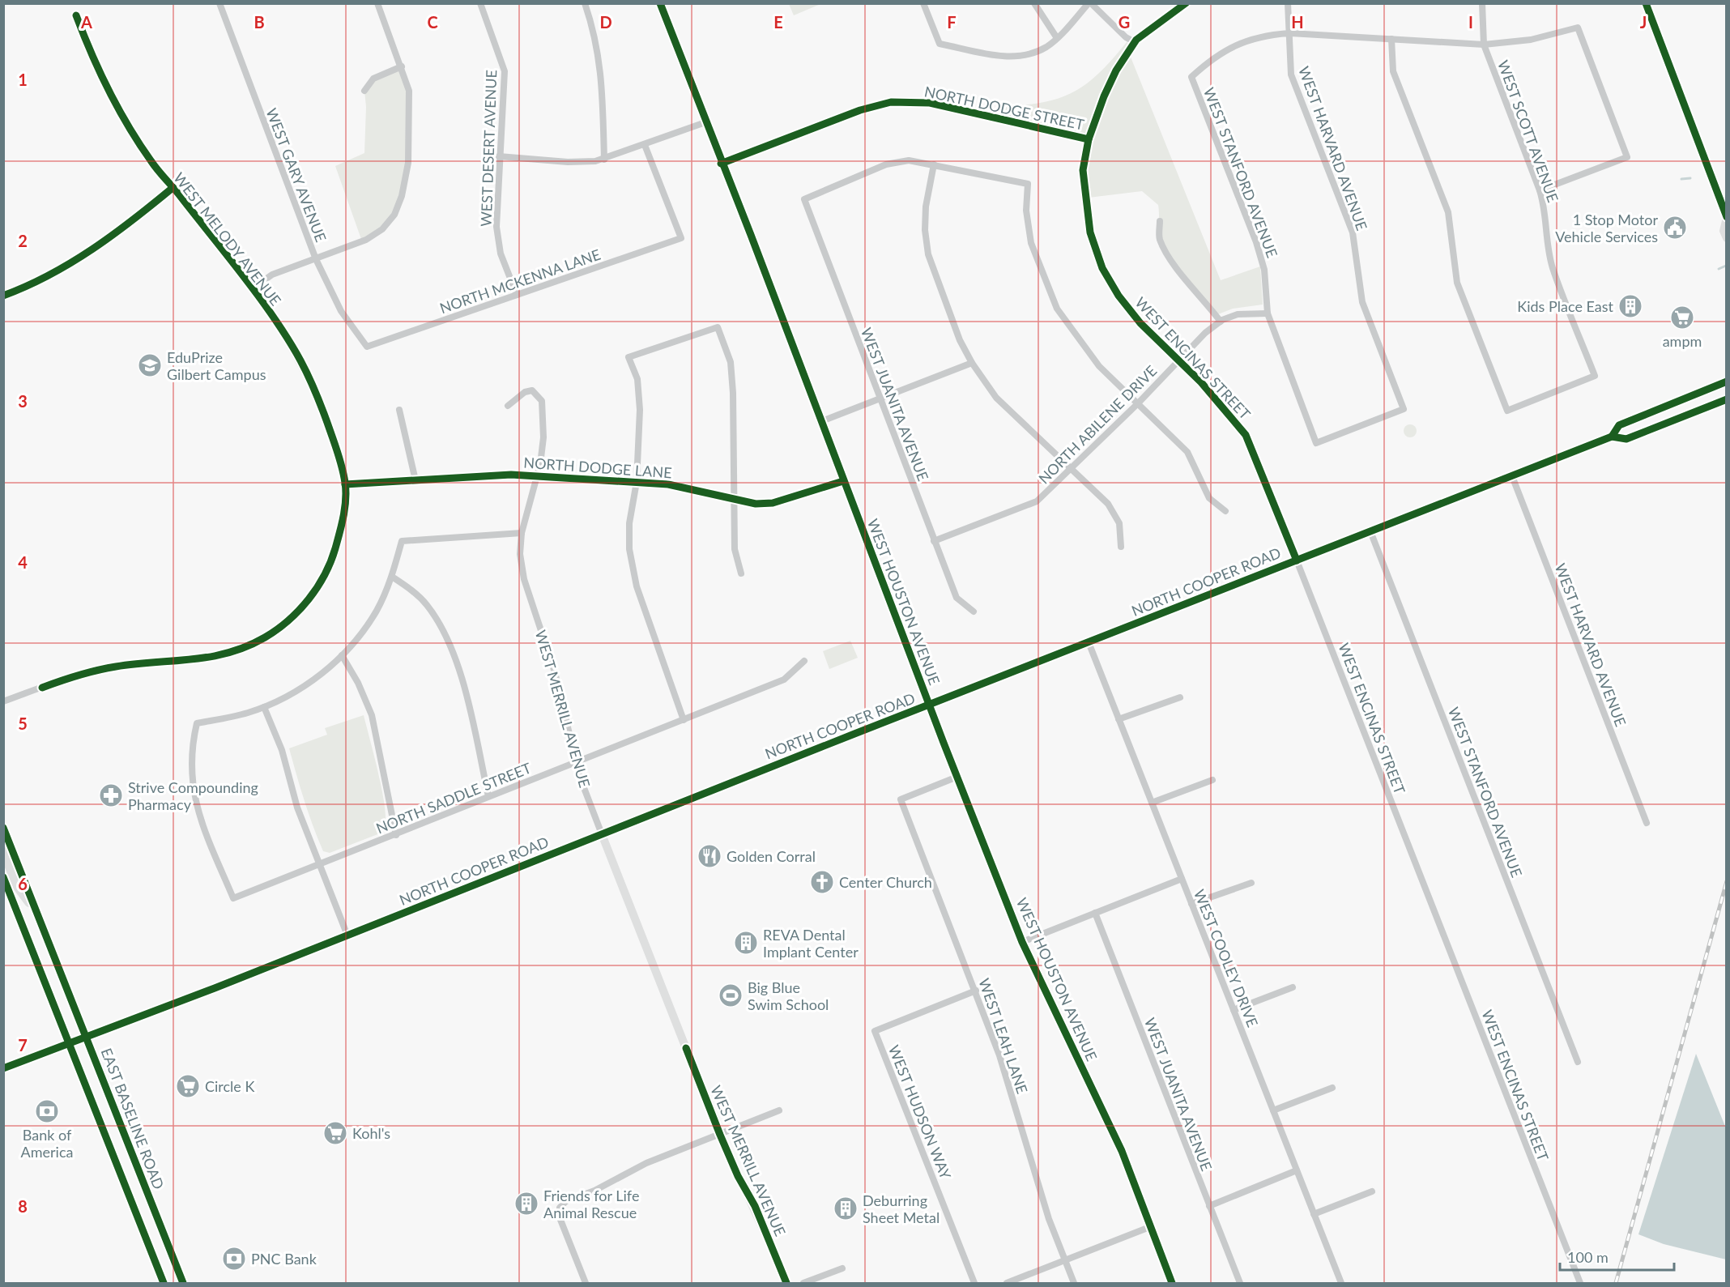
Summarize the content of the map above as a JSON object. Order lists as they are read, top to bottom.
{
  "streets": {
    "main road": [
      "NORTH COOPER ROAD",
      "WEST HOUSTON AVENUE",
      "WEST MERRILL AVENUE",
      "EAST BASELINE ROAD"
    ],
    "street": [
      "NORTH DODGE STREET",
      "WEST SCOTT AVENUE",
      "WEST DESERT AVENUE",
      "WEST HARVARD AVENUE",
      "WEST STANFORD AVENUE",
      "WEST GARY AVENUE",
      "WEST MELODY AVENUE",
      "NORTH MCKENNA LANE",
      "WEST ENCINAS STREET",
      "WEST JUANITA AVENUE",
      "NORTH ABILENE DRIVE",
      "NORTH DODGE LANE",
      "NORTH SADDLE STREET",
      "WEST COOLEY DRIVE",
      "WEST LEAH LANE",
      "WEST HUDSON WAY"
    ]
  },
  "crossings": [
    ["NORTH DODGE STREET", "WEST ENCINAS STREET"],
    ["NORTH DODGE STREET", "WEST HOUSTON AVENUE"],
    ["WEST DESERT AVENUE", "NORTH MCKENNA LANE"],
    ["WEST HARVARD AVENUE", "WEST STANFORD AVENUE"],
    ["WEST HARVARD AVENUE", "NORTH COOPER ROAD"],
    ["WEST STANFORD AVENUE", "NORTH ABILENE DRIVE"],
    ["WEST STANFORD AVENUE", "NORTH COOPER ROAD"],
    ["WEST GARY AVENUE", "NORTH MCKENNA LANE"],
    ["WEST MELODY AVENUE", "NORTH DODGE LANE"],
    ["WEST ENCINAS STREET", "NORTH ABILENE DRIVE"],
    ["WEST ENCINAS STREET", "NORTH COOPER ROAD"],
    ["WEST JUANITA AVENUE", "NORTH ABILENE DRIVE"],
    ["NORTH DODGE LANE", "WEST HOUSTON AVENUE"],
    ["NORTH DODGE LANE", "WEST MERRILL AVENUE"],
    ["NORTH COOPER ROAD", "WEST HOUSTON AVENUE"],
    ["NORTH COOPER ROAD", "WEST MERRILL AVENUE"],
    ["NORTH COOPER ROAD", "WEST COOLEY DRIVE"],
    ["NORTH COOPER ROAD", "EAST BASELINE ROAD"],
    ["WEST HOUSTON AVENUE", "WEST LEAH LANE"],
    ["WEST MERRILL AVENUE", "NORTH SADDLE STREET"],
    ["WEST LEAH LANE", "WEST HUDSON WAY"]
  ],
  "places": {
    "public building": ["1 Stop Motor Vehicle Services"],
    "building": [
      "Kids Place East",
      "REVA Dental Implant Center",
      "Friends for Life Animal Rescue",
      "Deburring Sheet Metal"
    ],
    "supermarket": ["ampm", "Circle K", "Kohl's"],
    "school or university": ["EduPrize Gilbert Campus"],
    "pharmacy": ["Strive Compounding Pharmacy"],
    "restaurant": ["Golden Corral"],
    "church": ["Center Church"],
    "sports": ["Big Blue Swim School"],
    "bank": ["Bank of America", "PNC Bank"]
  },
  "scale_bar": "100 m",
  "grid": {
    "columns": [
      "A",
      "B",
      "C",
      "D",
      "E",
      "F",
      "G",
      "H",
      "I",
      "J"
    ],
    "rows": [
      "1",
      "2",
      "3",
      "4",
      "5",
      "6",
      "7",
      "8"
    ]
  }
}
